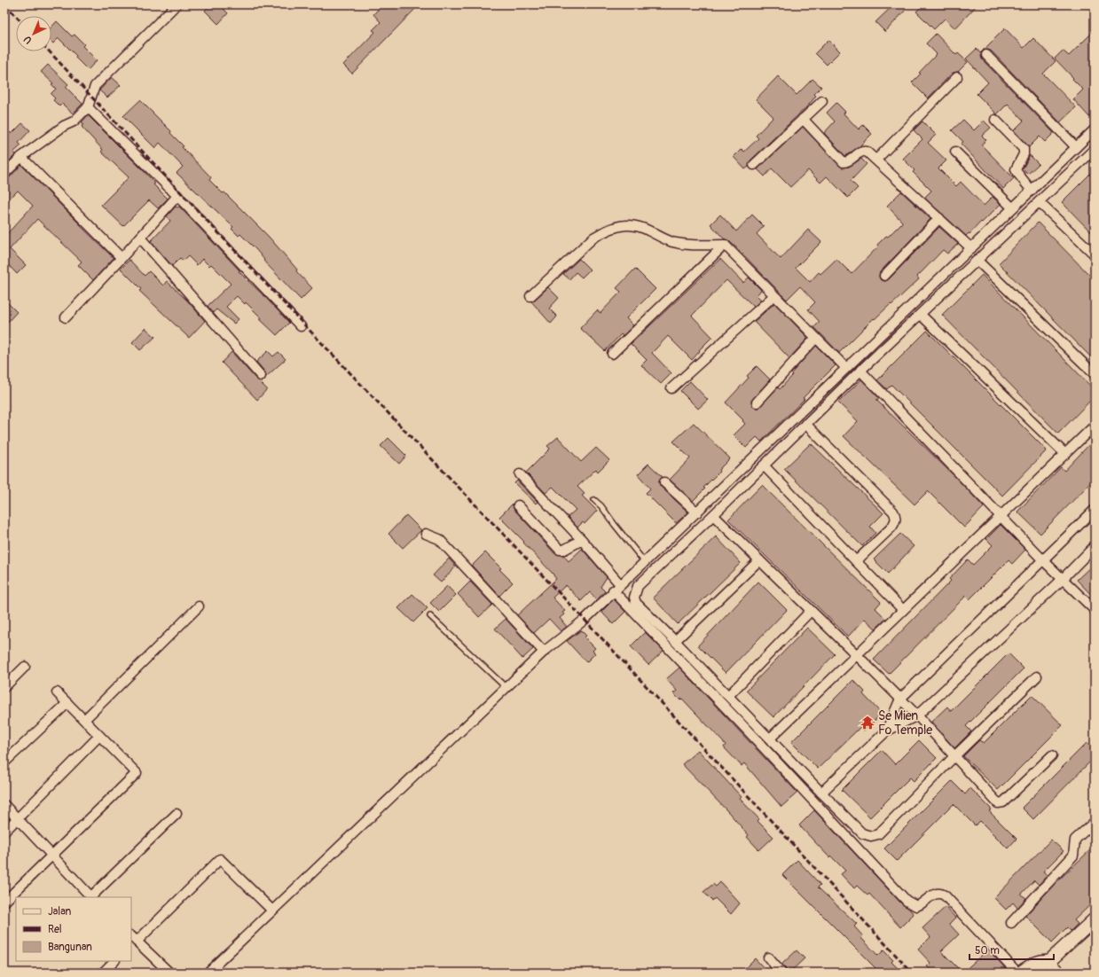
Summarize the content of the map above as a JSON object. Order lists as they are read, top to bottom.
{
  "places": {
    "temple": ["Se Mien Fo Temple"]
  },
  "legend": ["Jalan", "Rel", "Bangunan"],
  "scale_bar": "50 m",
  "north": "bottom left"
}
